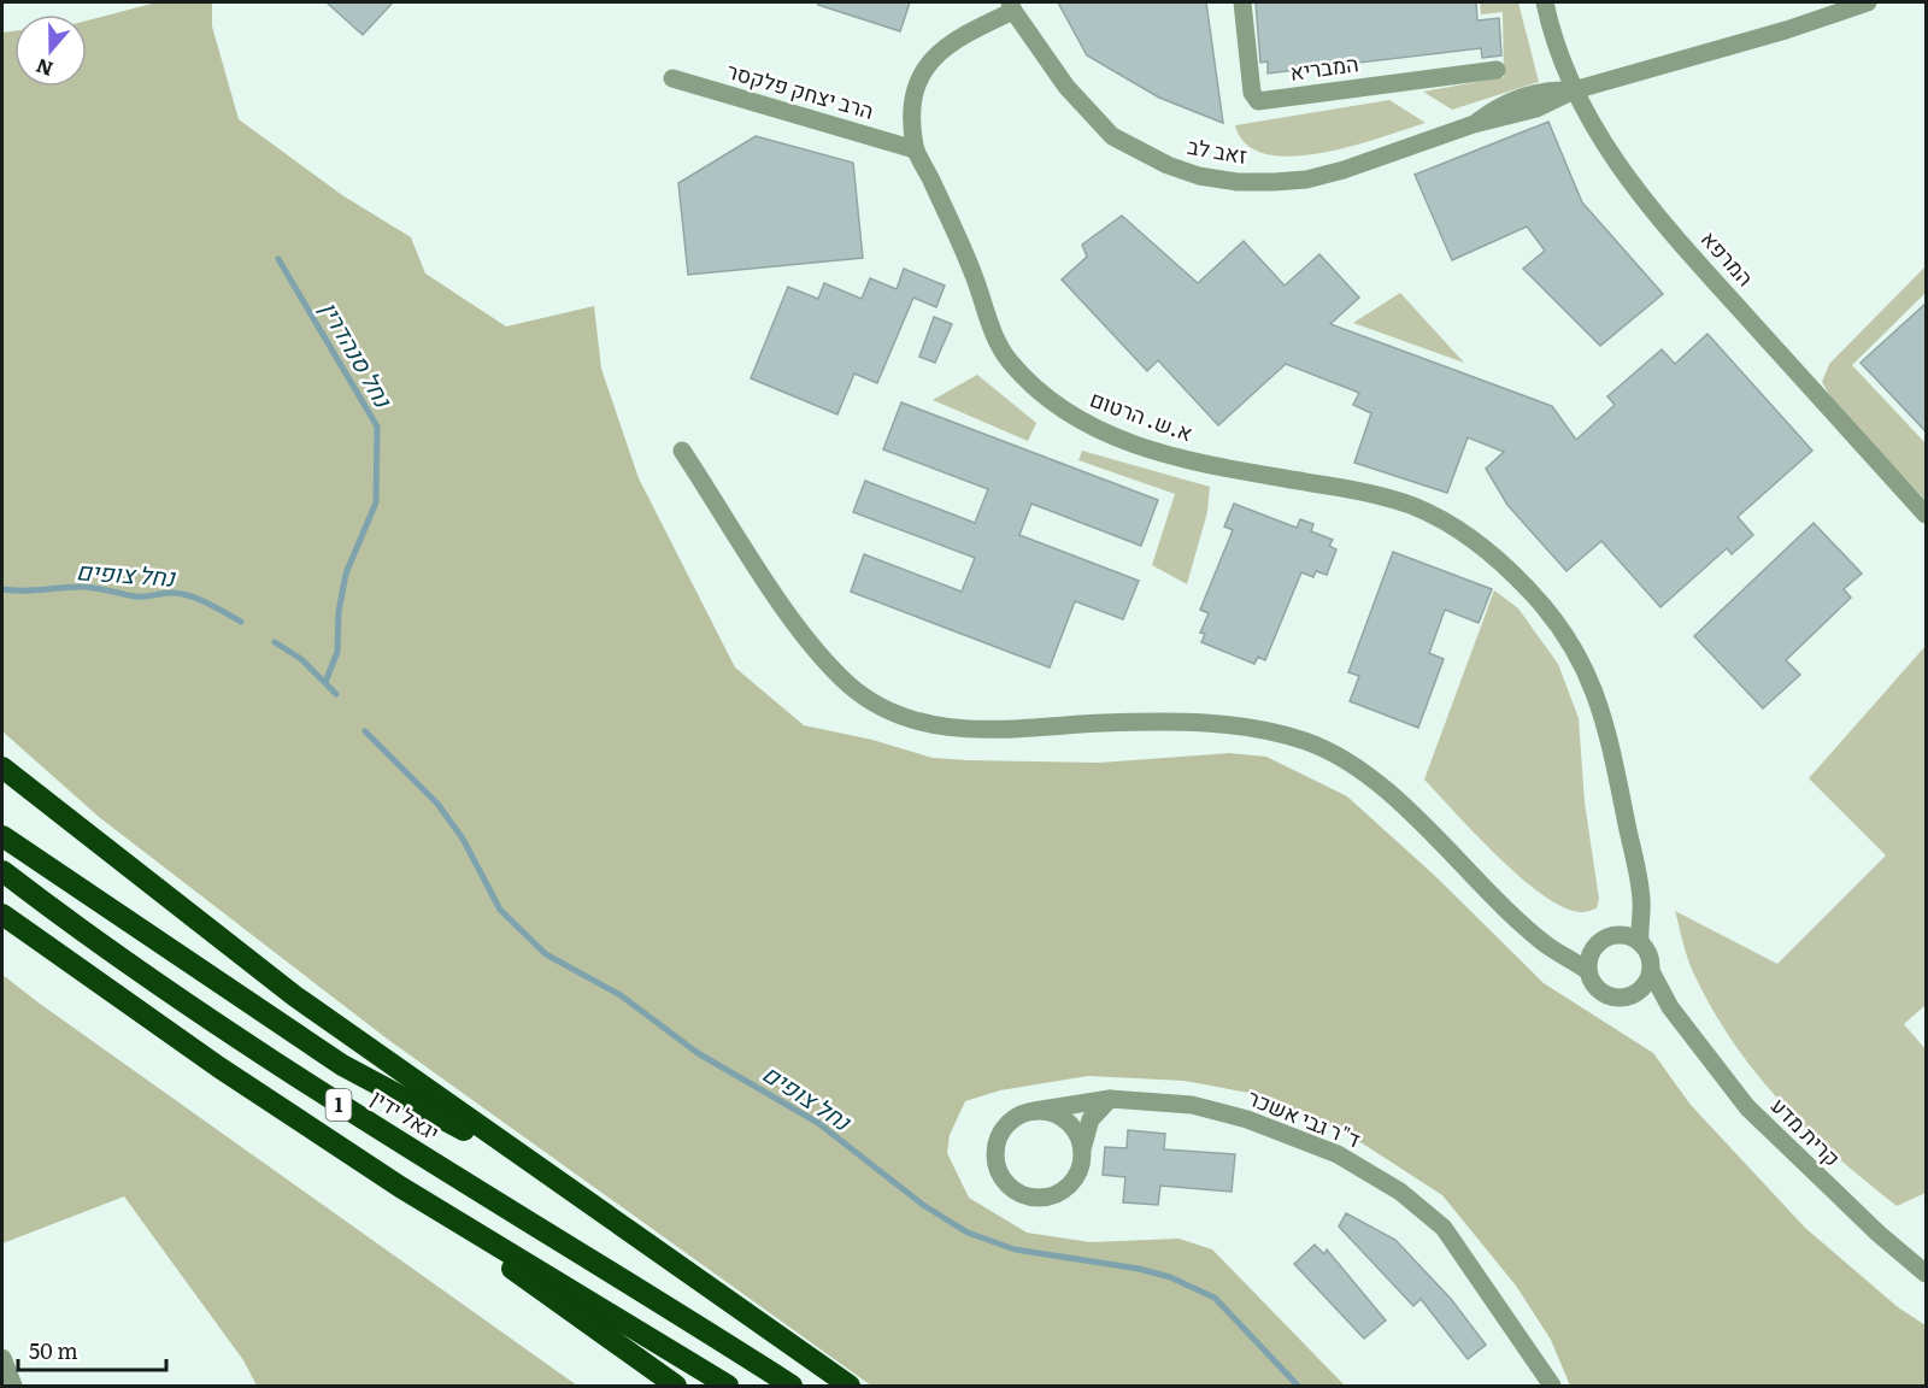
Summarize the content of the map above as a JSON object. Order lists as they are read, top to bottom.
{
  "streets": {
    "highway": ["1", "יגאל ידין"],
    "street": [
      "המבריא",
      "הרב יצחק פלקסר",
      "זאב לב",
      "המרפא",
      "א.ש. הרטום",
      "ד\"ר גבי אשכר",
      "קרית מדע"
    ]
  },
  "crossings": [
    ["הרב יצחק פלקסר", "א.ש. הרטום"],
    ["זאב לב", "המרפא"],
    ["זאב לב", "א.ש. הרטום"]
  ],
  "water": ["נחל סנהדרין", "נחל צופים"],
  "scale_bar": "50 m",
  "north": "bottom"
}
